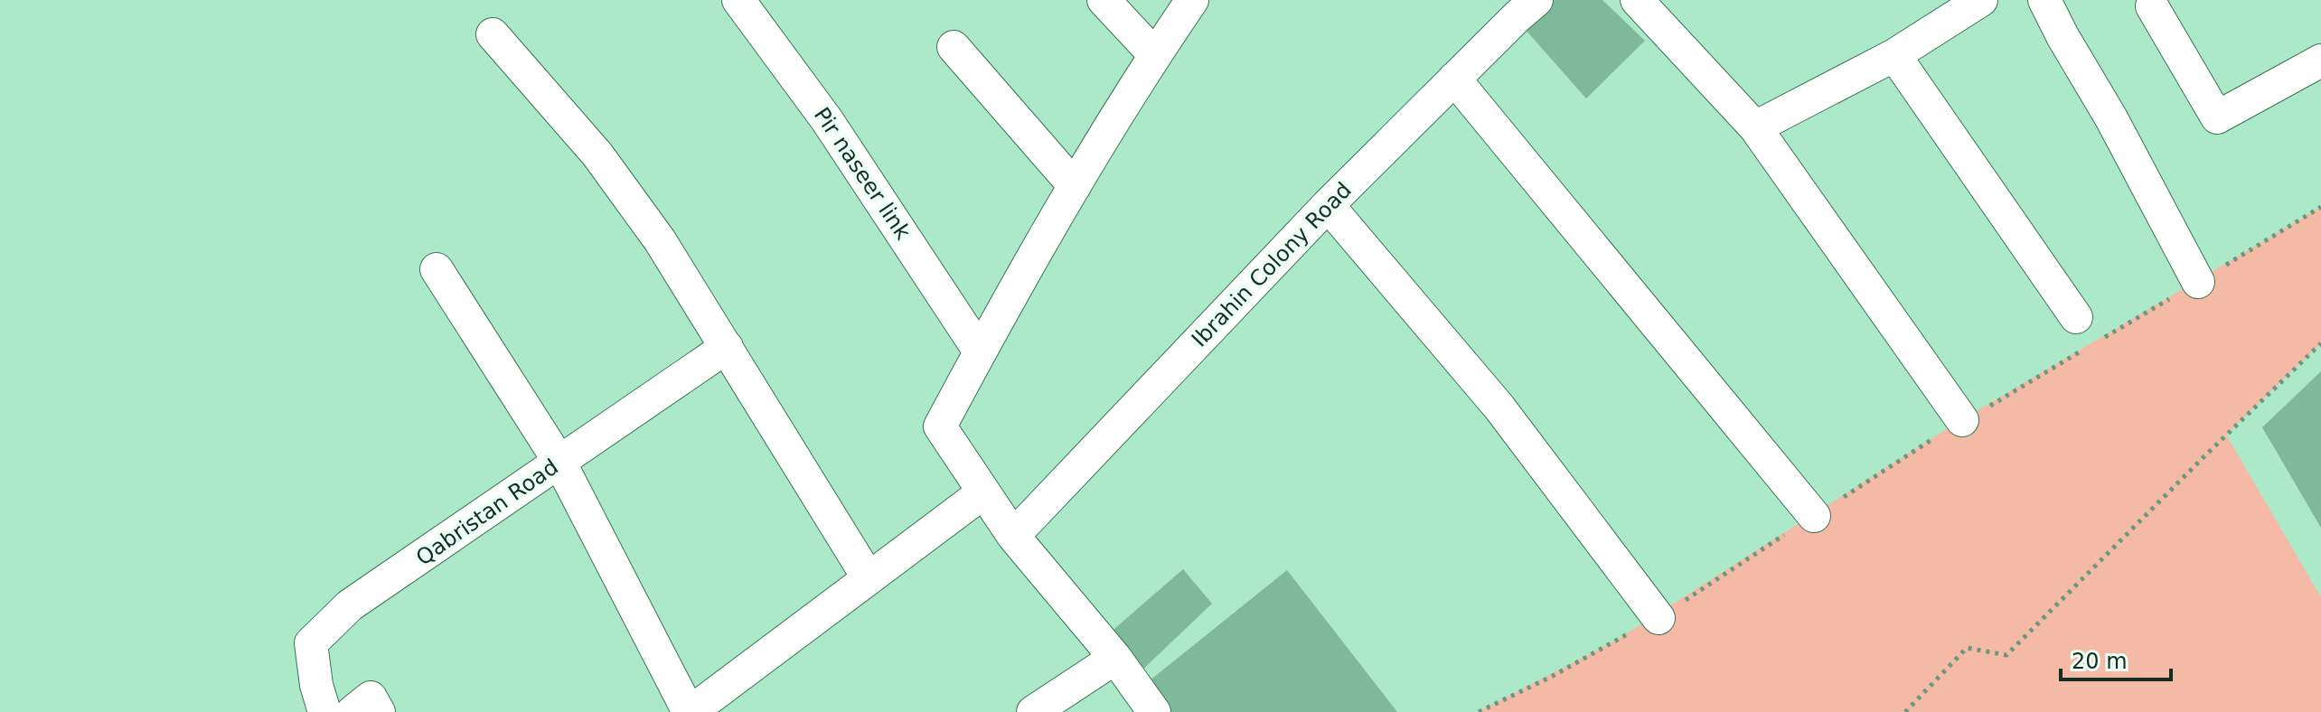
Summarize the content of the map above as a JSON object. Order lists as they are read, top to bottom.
{
  "streets": {
    "street": ["Pir naseer link", "Ibrahin Colony Road", "Qabristan Road"]
  },
  "scale_bar": "20 m"
}
